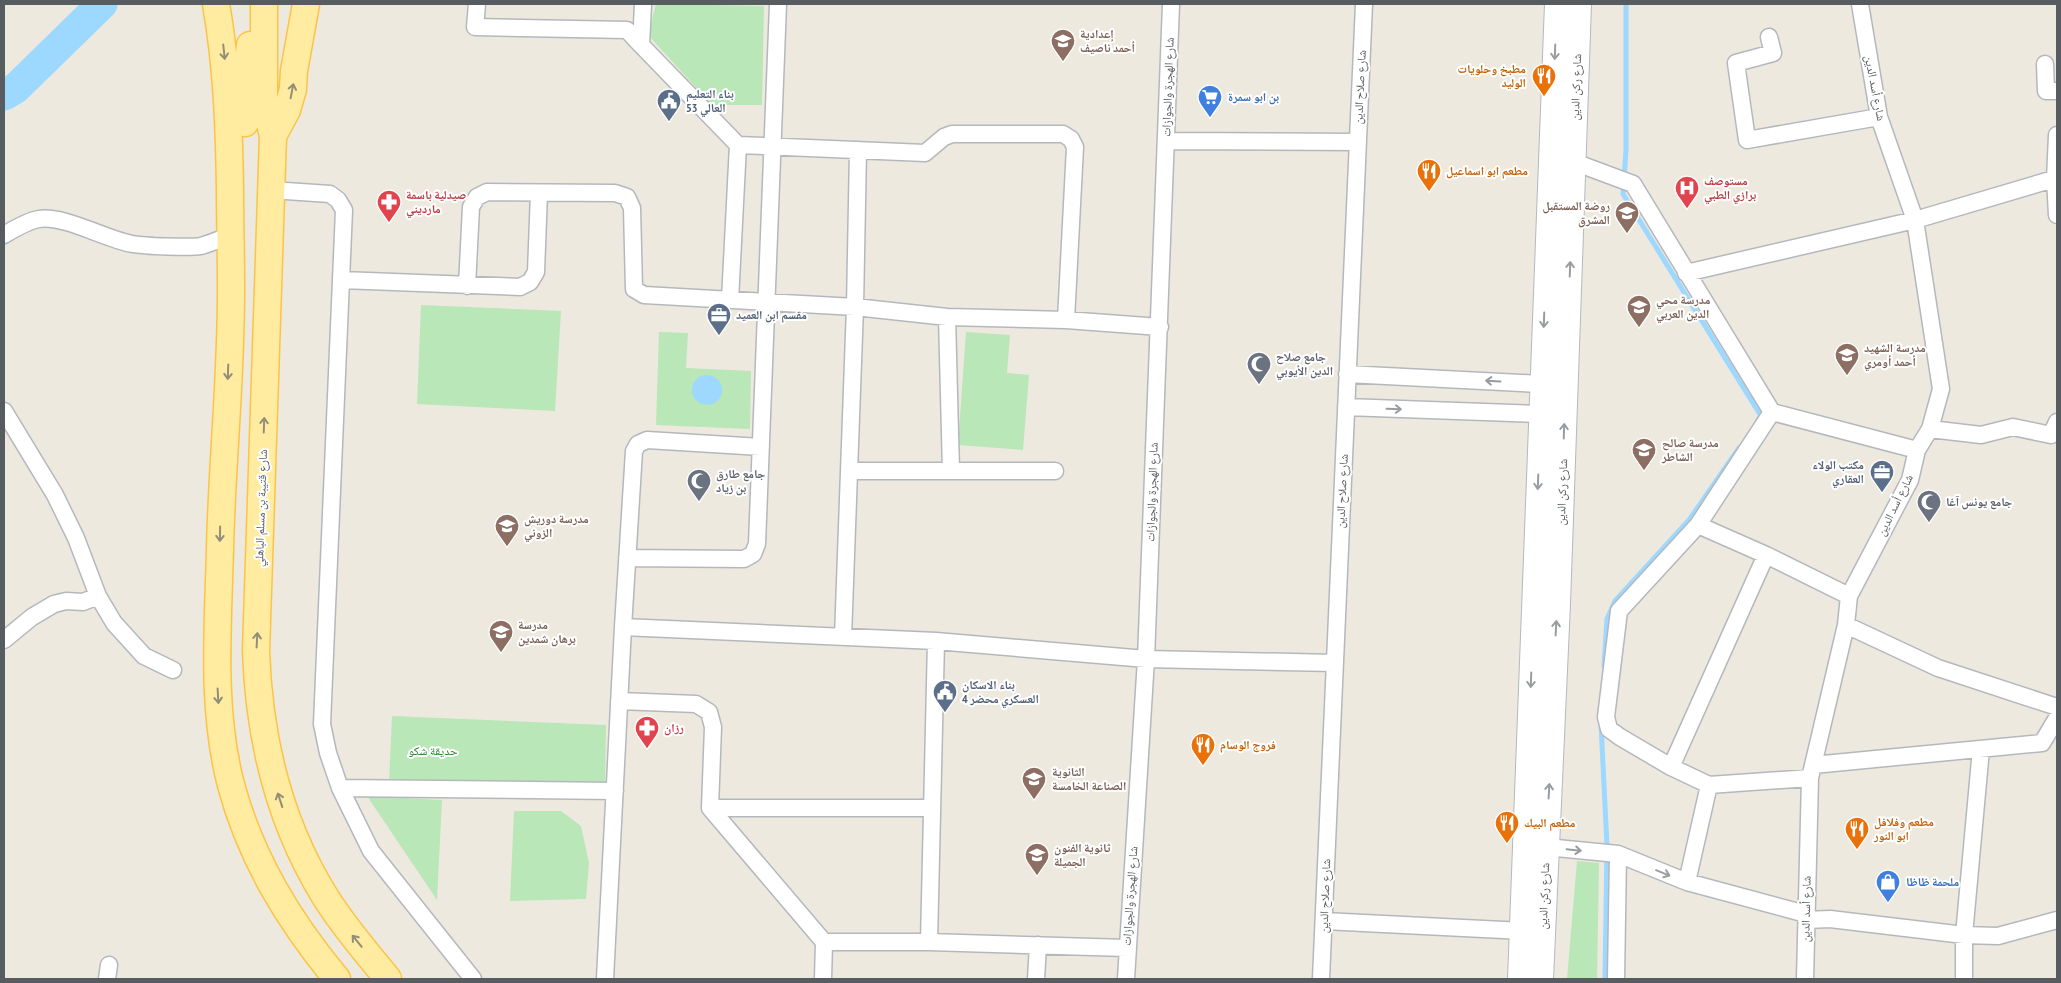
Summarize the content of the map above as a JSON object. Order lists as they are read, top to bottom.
{
  "streets": {
    "main road": ["شارع ركن الدين", "شارع قتيبة بن مسلم الباهلي"],
    "street": ["شارع الهجرة والجوازات", "شارع صلاح الدين", "شارع أسد الدين"]
  },
  "parks": ["حديقة شكو"],
  "places": {
    "school or university": [
      "إعدادية أحمد ناصيف",
      "روضة المستقبل المشرق",
      "مدرسة محي الدين العربي",
      "مدرسة الشهيد أحمد أومري",
      "مدرسة صالح الشاطر",
      "مدرسة دوريش الزوني",
      "مدرسة برهان شمدين",
      "الثانوية الصناعة الخامسة",
      "ثانوية الفنون الجميلة"
    ],
    "restaurant": [
      "مطبخ وحلويات الوليد",
      "مطعم ابو اسماعيل",
      "فروج الوسام",
      "مطعم البيك",
      "مطعم وفلافل ابو النور"
    ],
    "supermarket": ["بن ابو سمرة"],
    "public building": ["بناء التعليم العالي 53", "بناء الاسكان العسكري محضر 4"],
    "hospital": ["مستوصف برازي الطبي"],
    "pharmacy": ["صيدلية باسمة مارديني", "رزان"],
    "office": ["مقسم ابن العميد", "مكتب الولاء العقاري"],
    "mosque": ["جامع صلاح الدين الأيوبي", "جامع طارق بن زياد", "جامع يونس آغا"],
    "shop": ["ملحمة ظاظا"]
  }
}
